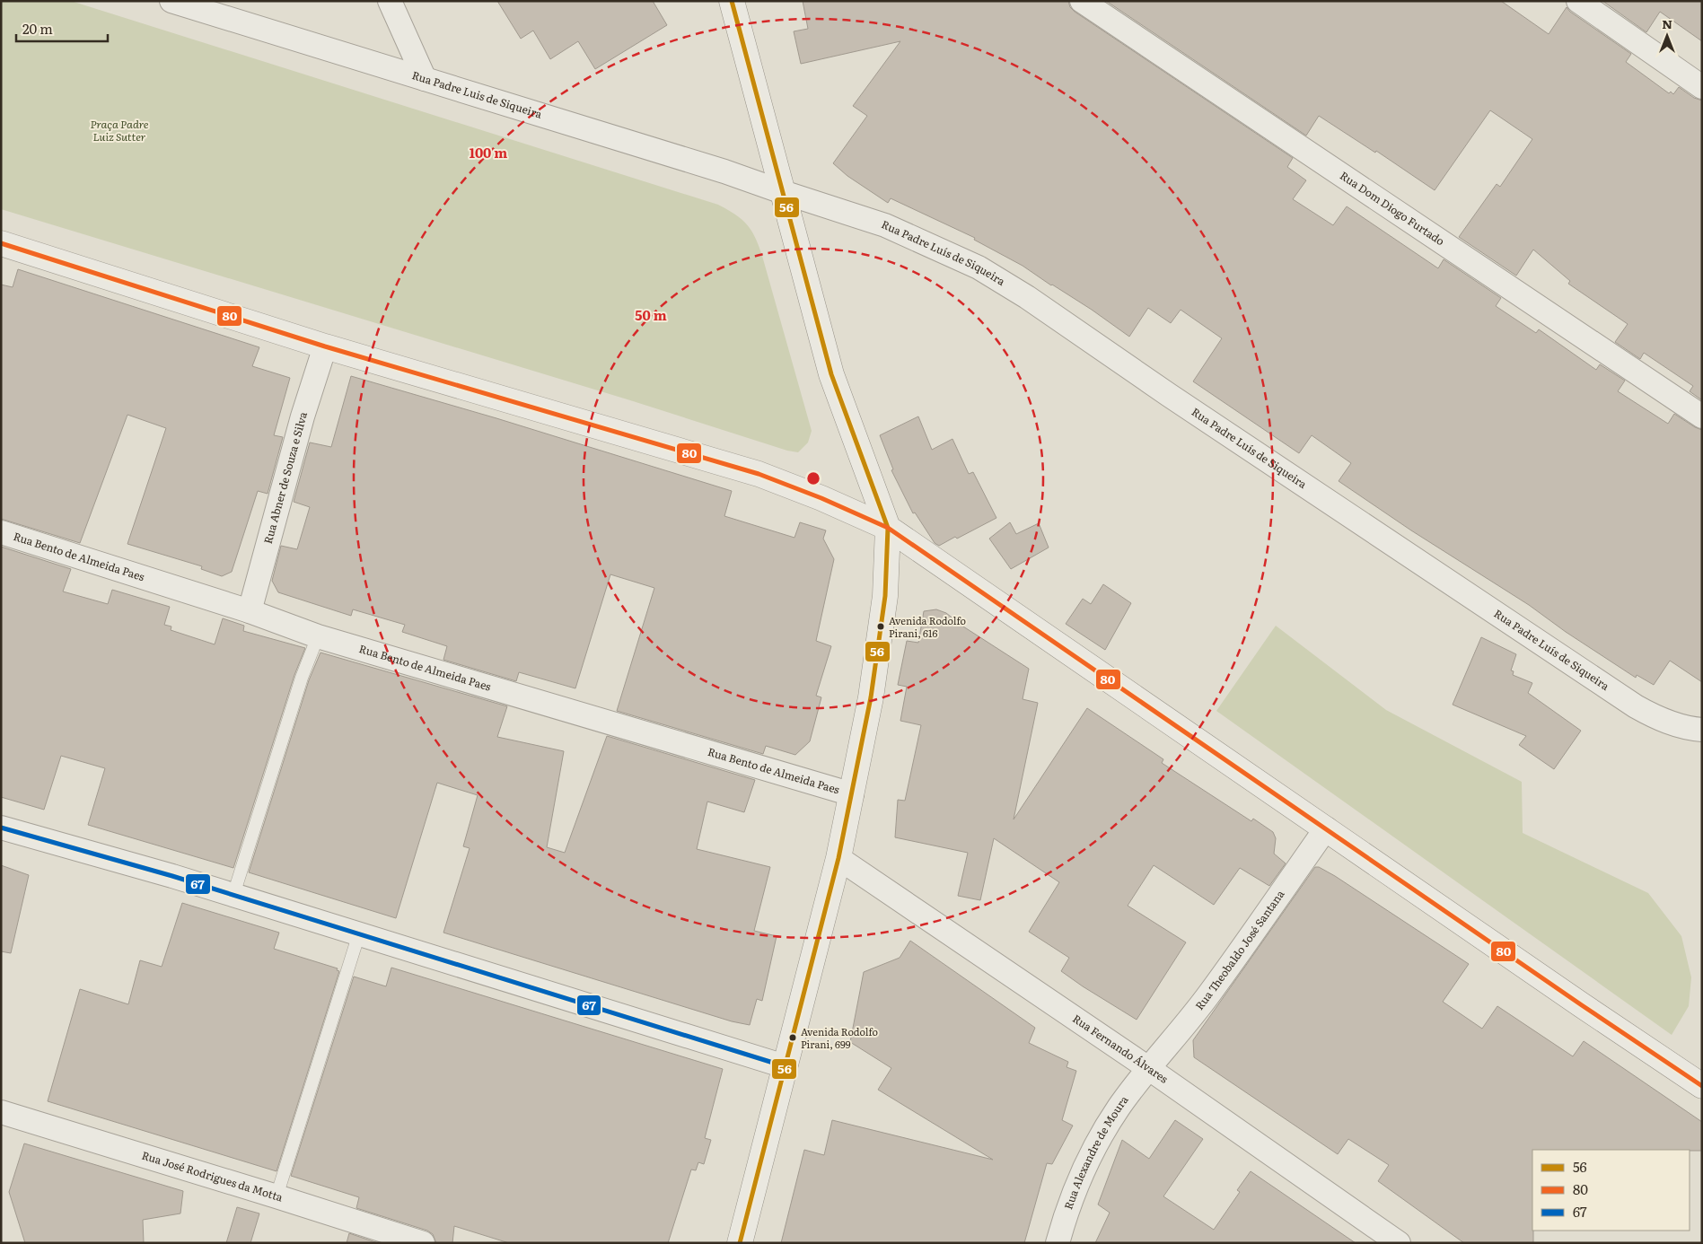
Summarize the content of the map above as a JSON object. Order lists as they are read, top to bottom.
{
  "streets": {
    "street": [
      "Rua Padre Luis de Siqueira",
      "Rua Dom Diogo Furtado",
      "Rua Padre Luís de Siqueira",
      "Rua Abner de Souza e Silva",
      "Rua Bento de Almeida Paes",
      "Rua Theobaldo José Santana",
      "Rua Fernando Álvares",
      "Rua Alexandre de Moura",
      "Rua José Rodrigues da Motta"
    ]
  },
  "crossings": [
    ["Rua Padre Luis de Siqueira", "Rua Padre Luís de Siqueira"],
    ["Rua Abner de Souza e Silva", "Rua Bento de Almeida Paes"],
    ["Rua Theobaldo José Santana", "Rua Fernando Álvares"],
    ["Rua Theobaldo José Santana", "Rua Alexandre de Moura"],
    ["Rua Fernando Álvares", "Rua Alexandre de Moura"]
  ],
  "parks": ["Praça Padre Luiz Sutter"],
  "places": ["Avenida Rodolfo Pirani, 616", "Avenida Rodolfo Pirani, 699"],
  "lines": ["transit line 56", "transit line 80", "transit line 67"],
  "legend": ["56", "80", "67"],
  "scale_bar": "20 m",
  "north": "top",
  "rings": ["100 m", "50 m"]
}
